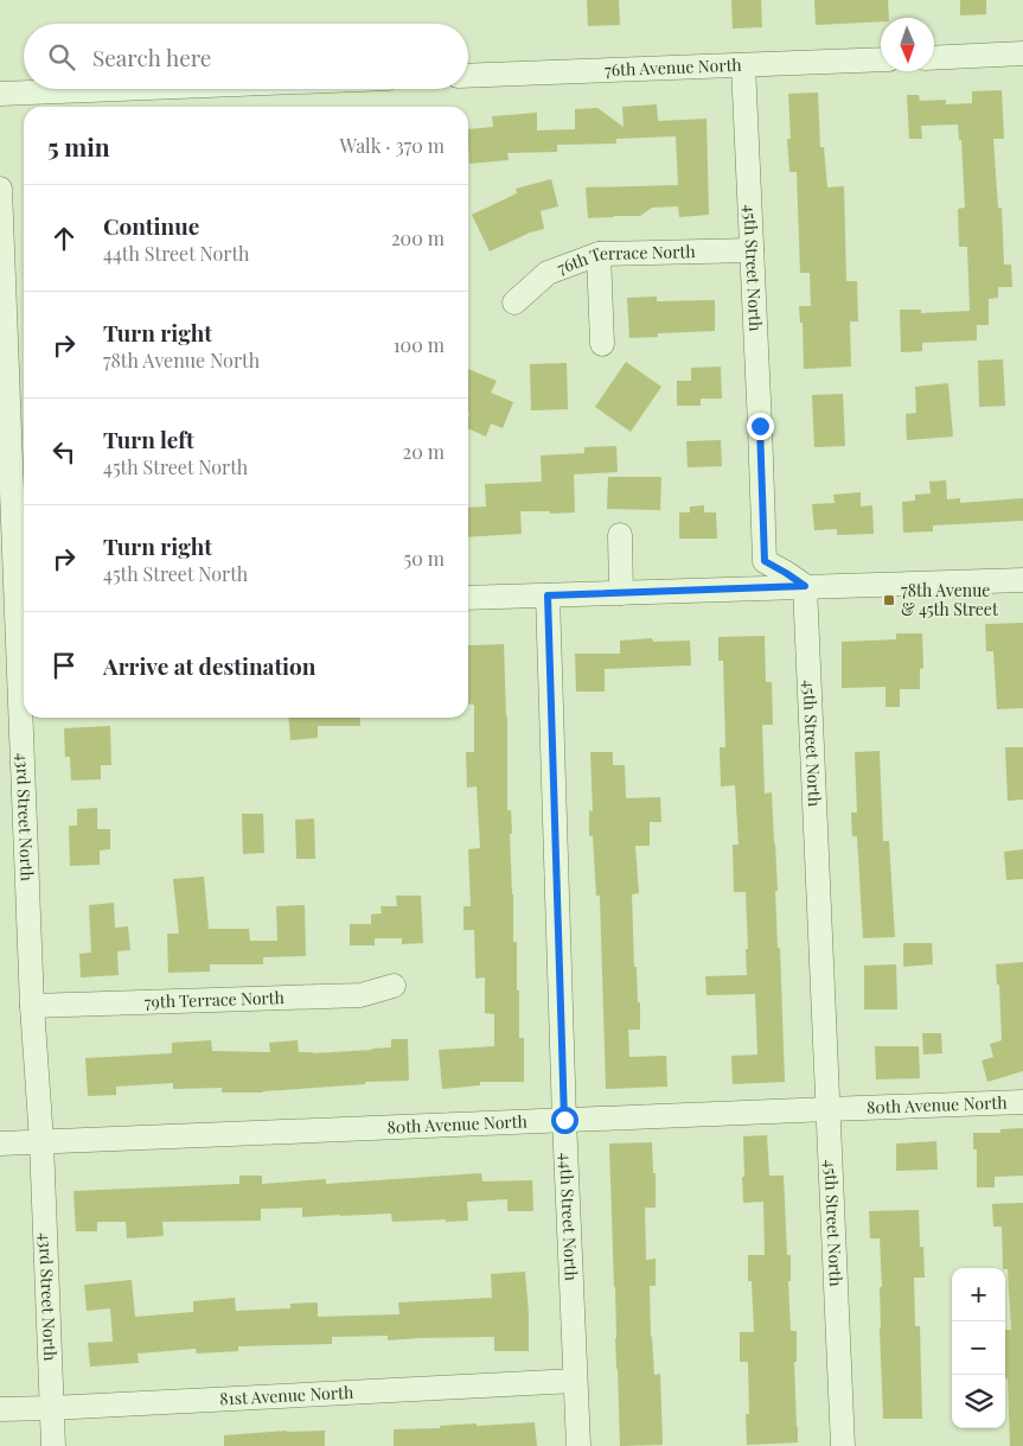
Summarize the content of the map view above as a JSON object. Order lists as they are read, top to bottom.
{
  "streets": {
    "street": [
      "76th Avenue North",
      "76th Terrace North",
      "45th Street North",
      "43rd Street North",
      "79th Terrace North",
      "80th Avenue North",
      "44th Street North",
      "81st Avenue North"
    ]
  },
  "crossings": [
    ["76th Avenue North", "45th Street North"],
    ["76th Terrace North", "45th Street North"],
    ["45th Street North", "80th Avenue North"],
    ["43rd Street North", "79th Terrace North"],
    ["43rd Street North", "80th Avenue North"],
    ["43rd Street North", "81st Avenue North"],
    ["80th Avenue North", "44th Street North"],
    ["44th Street North", "81st Avenue North"]
  ],
  "places": {
    "transit": ["78th Avenue & 45th Street"]
  },
  "north": "bottom",
  "page": {
    "search": "Search here",
    "heading": ["5 min", "Walk · 370 m"],
    "list": [
      ["Continue", "44th Street North", "200 m"],
      ["Turn right", "78th Avenue North", "100 m"],
      ["Turn left", "45th Street North", "20 m"],
      ["Turn right", "45th Street North", "50 m"],
      "Arrive at destination"
    ],
    "map_buttons": ["+", "−"]
  }
}
